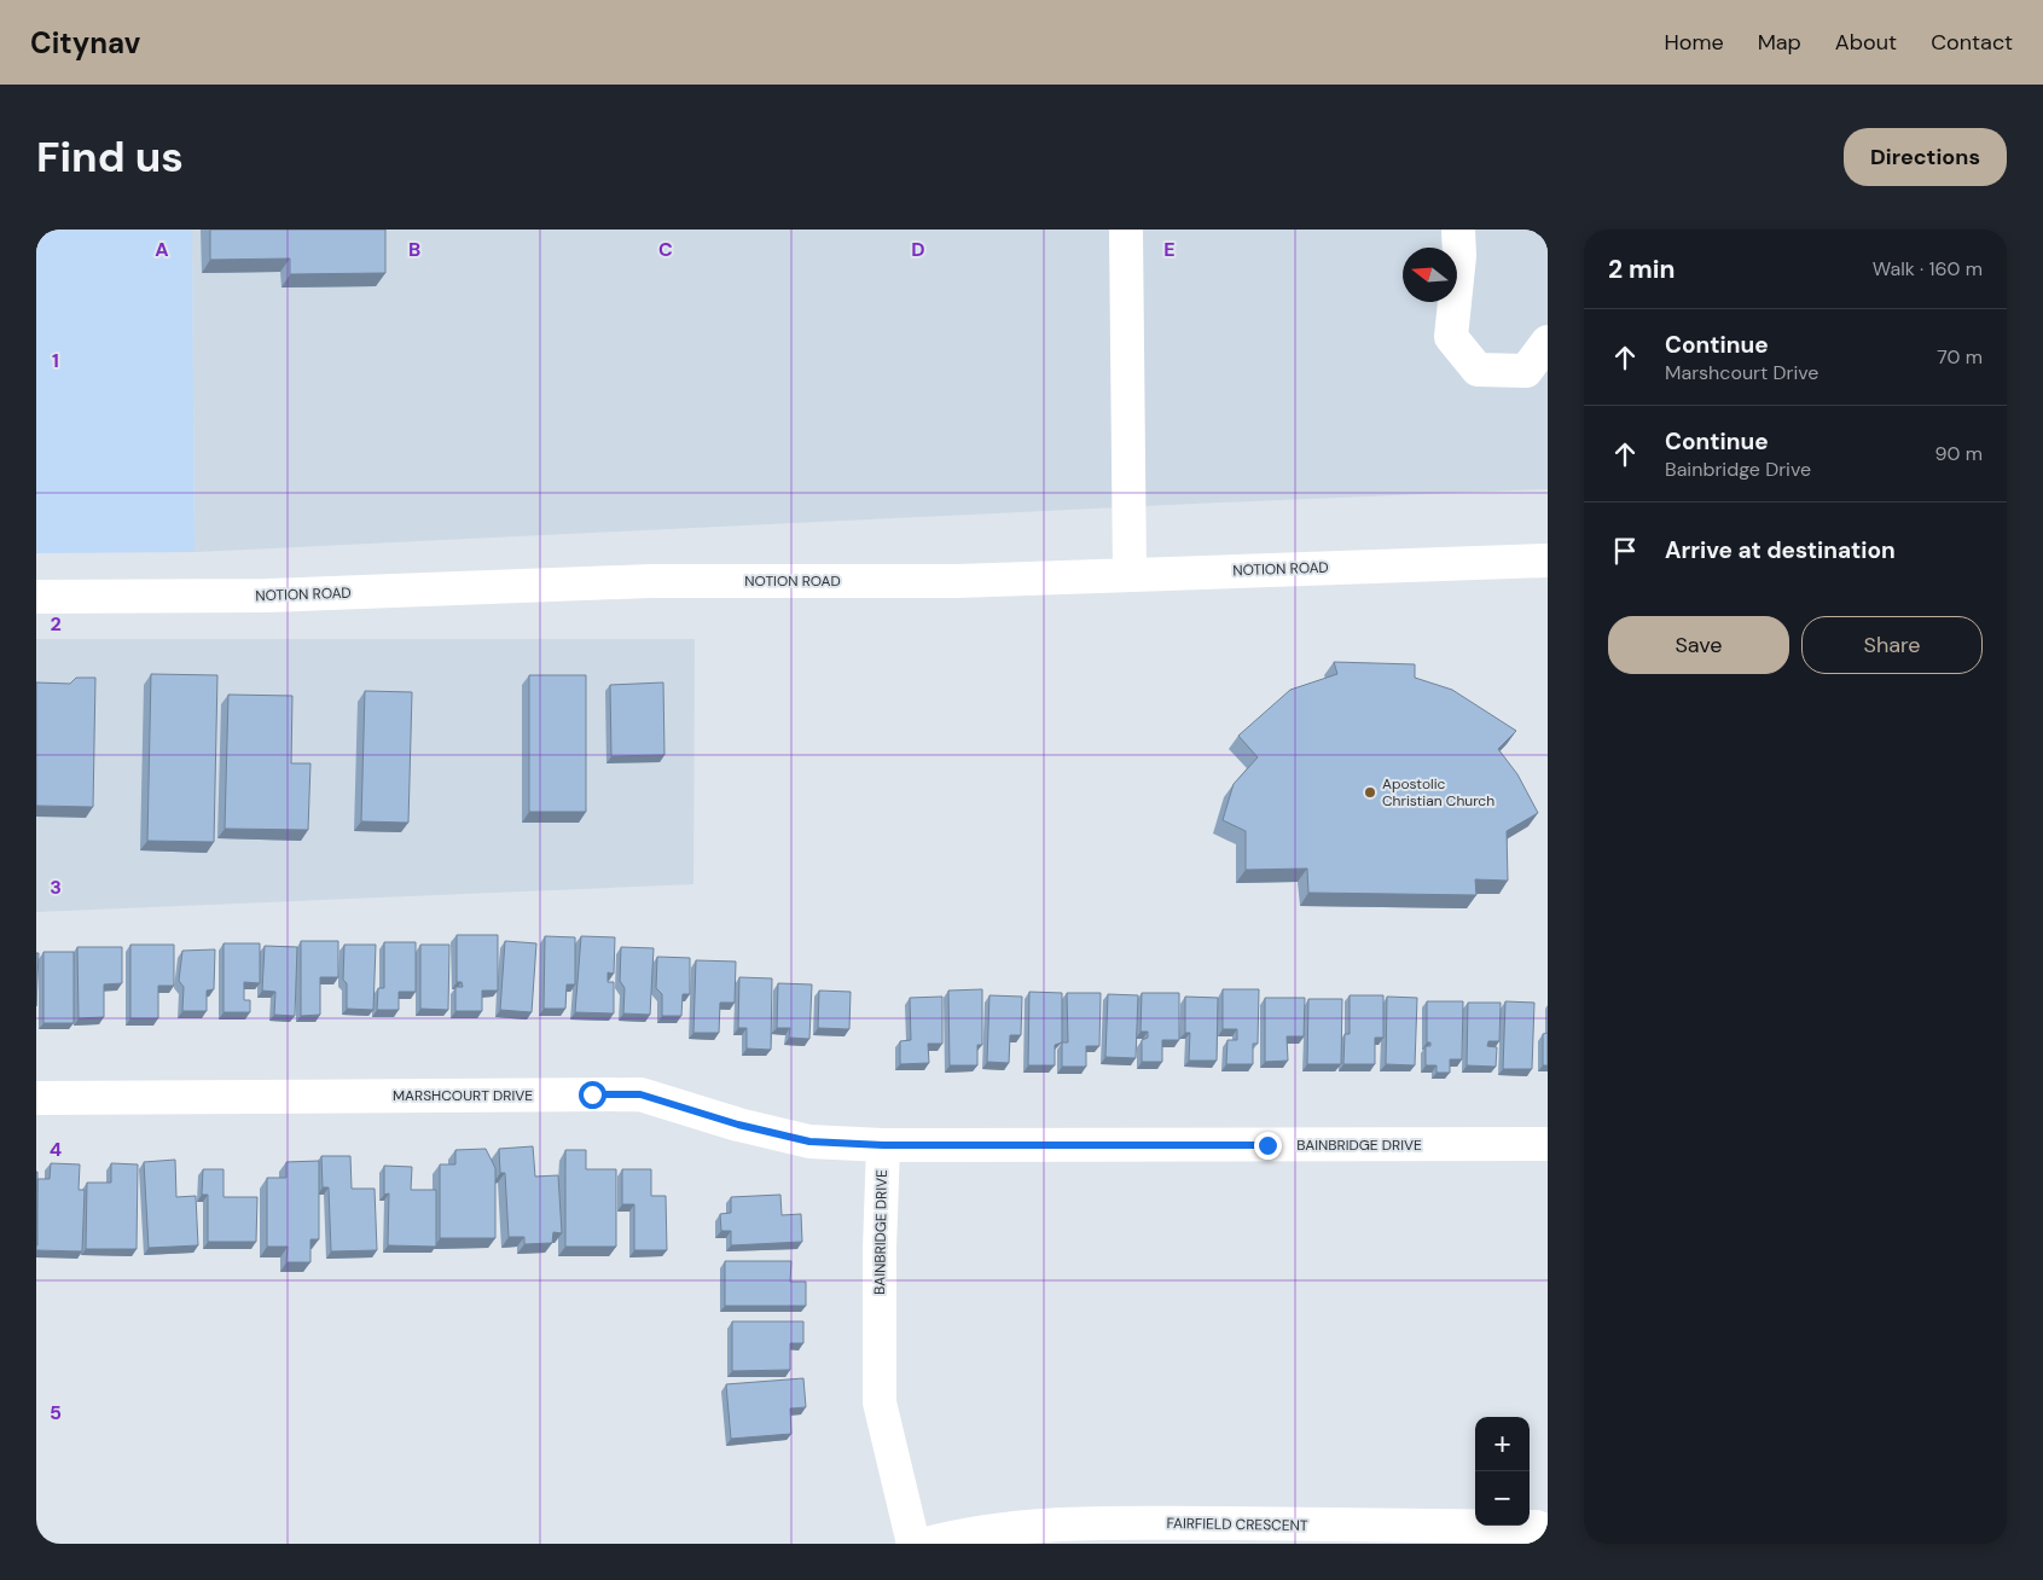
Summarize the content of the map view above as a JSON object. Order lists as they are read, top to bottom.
{
  "streets": {
    "street": [
      "NOTION ROAD",
      "MARSHCOURT DRIVE",
      "BAINBRIDGE DRIVE",
      "FAIRFIELD CRESCENT"
    ]
  },
  "crossings": [
    ["MARSHCOURT DRIVE", "BAINBRIDGE DRIVE"]
  ],
  "places": ["Apostolic Christian Church"],
  "north": "left",
  "page": {
    "header": "Citynav",
    "nav": [
      "Home",
      "Map",
      "About",
      "Contact"
    ],
    "buttons": [
      "Directions",
      ["Save", "Share"]
    ],
    "title": "Find us",
    "heading": ["2 min", "Walk · 160 m"],
    "list": [
      ["Continue", "Marshcourt Drive", "70 m"],
      ["Continue", "Bainbridge Drive", "90 m"],
      "Arrive at destination"
    ],
    "map_buttons": ["+", "−"]
  },
  "grid": {
    "columns": [
      "A",
      "B",
      "C",
      "D",
      "E"
    ],
    "rows": [
      "1",
      "2",
      "3",
      "4",
      "5"
    ]
  }
}
